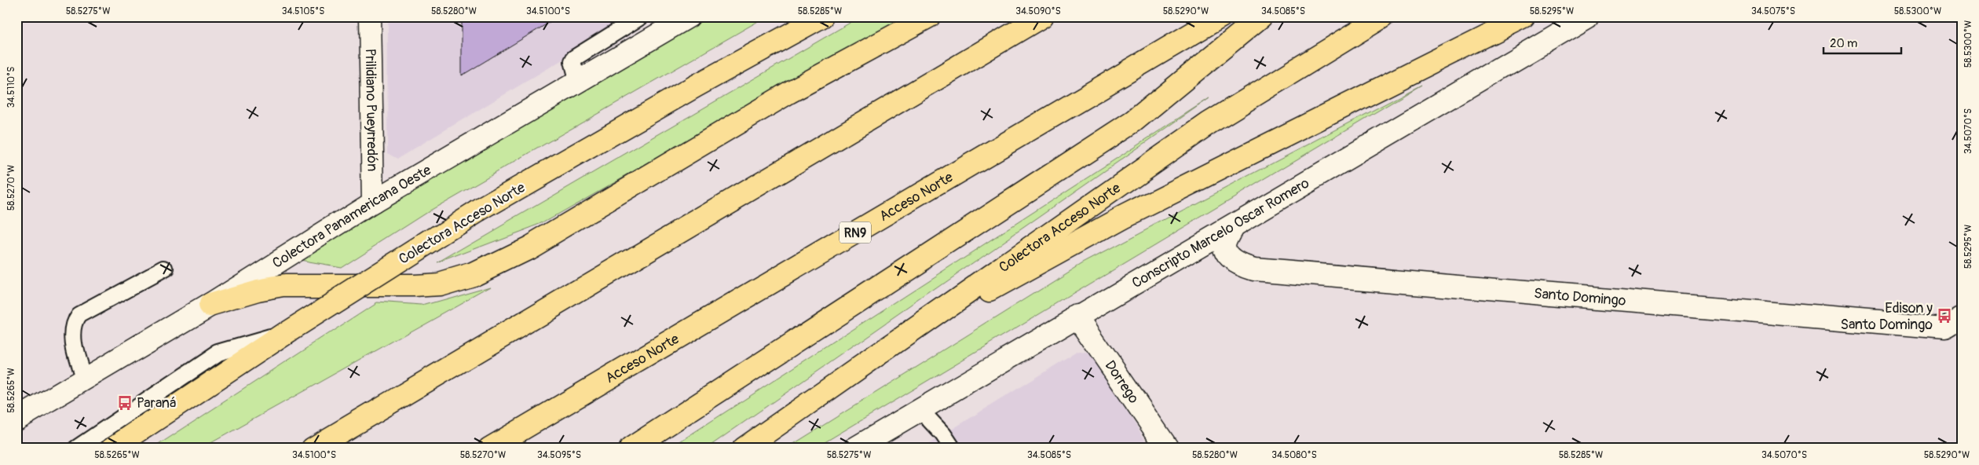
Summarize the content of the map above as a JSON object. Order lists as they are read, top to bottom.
{
  "streets": {
    "highway": ["Acceso Norte", "Colectora Acceso Norte", "RN9"],
    "street": [
      "Prilidiano Pueyrredón",
      "Colectora Panamericana Oeste",
      "Conscripto Marcelo Oscar Romero",
      "Santo Domingo",
      "Dorrego"
    ]
  },
  "crossings": [
    ["Prilidiano Pueyrredón", "Colectora Panamericana Oeste"],
    ["Conscripto Marcelo Oscar Romero", "Santo Domingo"],
    ["Conscripto Marcelo Oscar Romero", "Dorrego"]
  ],
  "places": {
    "bus stop": ["Edison y Santo Domingo", "Paraná"]
  },
  "scale_bar": "20 m",
  "coordinates": [
    "58.5275°W",
    "34.5105°S",
    "58.5280°W",
    "34.5100°S",
    "58.5285°W",
    "34.5090°S",
    "58.5290°W",
    "34.5085°S",
    "58.5295°W",
    "34.5075°S",
    "58.5300°W",
    "34.5110°S",
    "34.5070°S",
    "58.5270°W",
    "58.5265°W",
    "34.5095°S",
    "34.5080°S"
  ]
}
